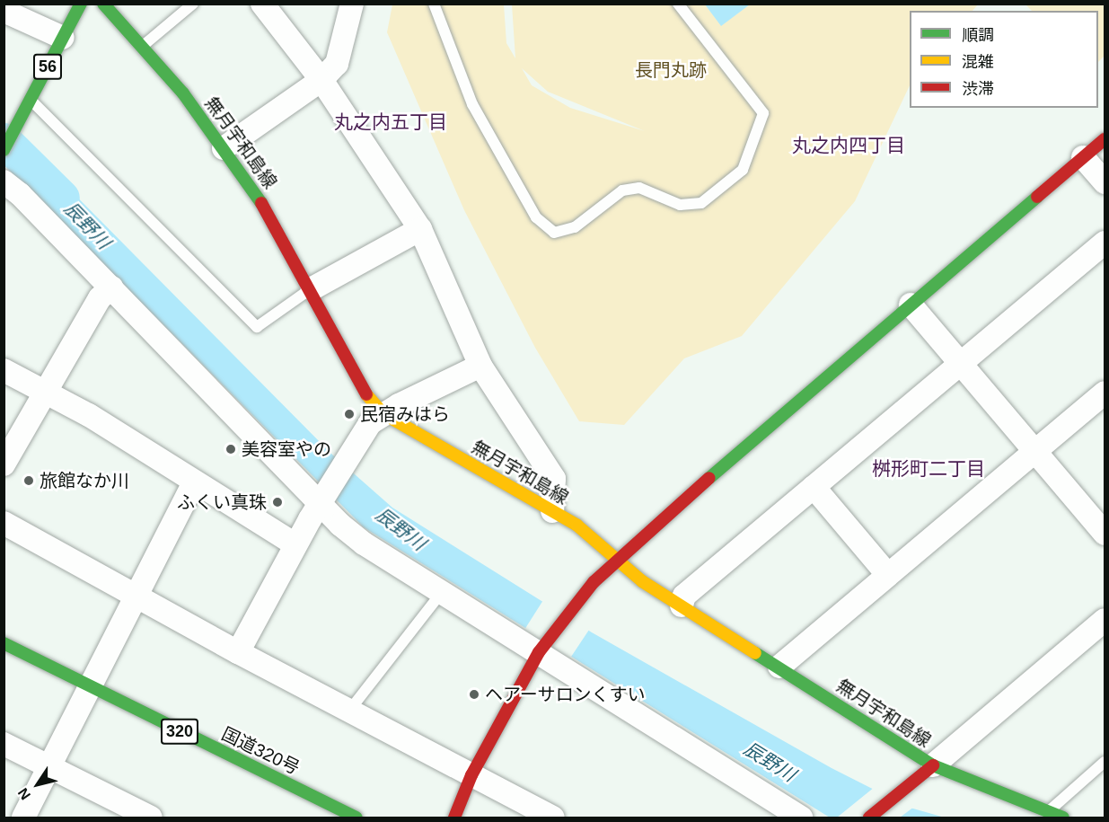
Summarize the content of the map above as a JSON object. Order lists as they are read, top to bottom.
{
  "streets": {
    "main road": [
      "56",
      "無月宇和島線",
      "320",
      "国道320号"
    ]
  },
  "districts": ["丸之内五丁目", "丸之内四丁目", "桝形町二丁目"],
  "water": ["辰野川"],
  "parks": ["長門丸跡"],
  "places": [
    "民宿みはら",
    "美容室やの",
    "旅館なか川",
    "ふくい真珠",
    "ヘアーサロンくすい"
  ],
  "legend": ["順調", "混雑", "渋滞"],
  "north": "bottom left"
}
